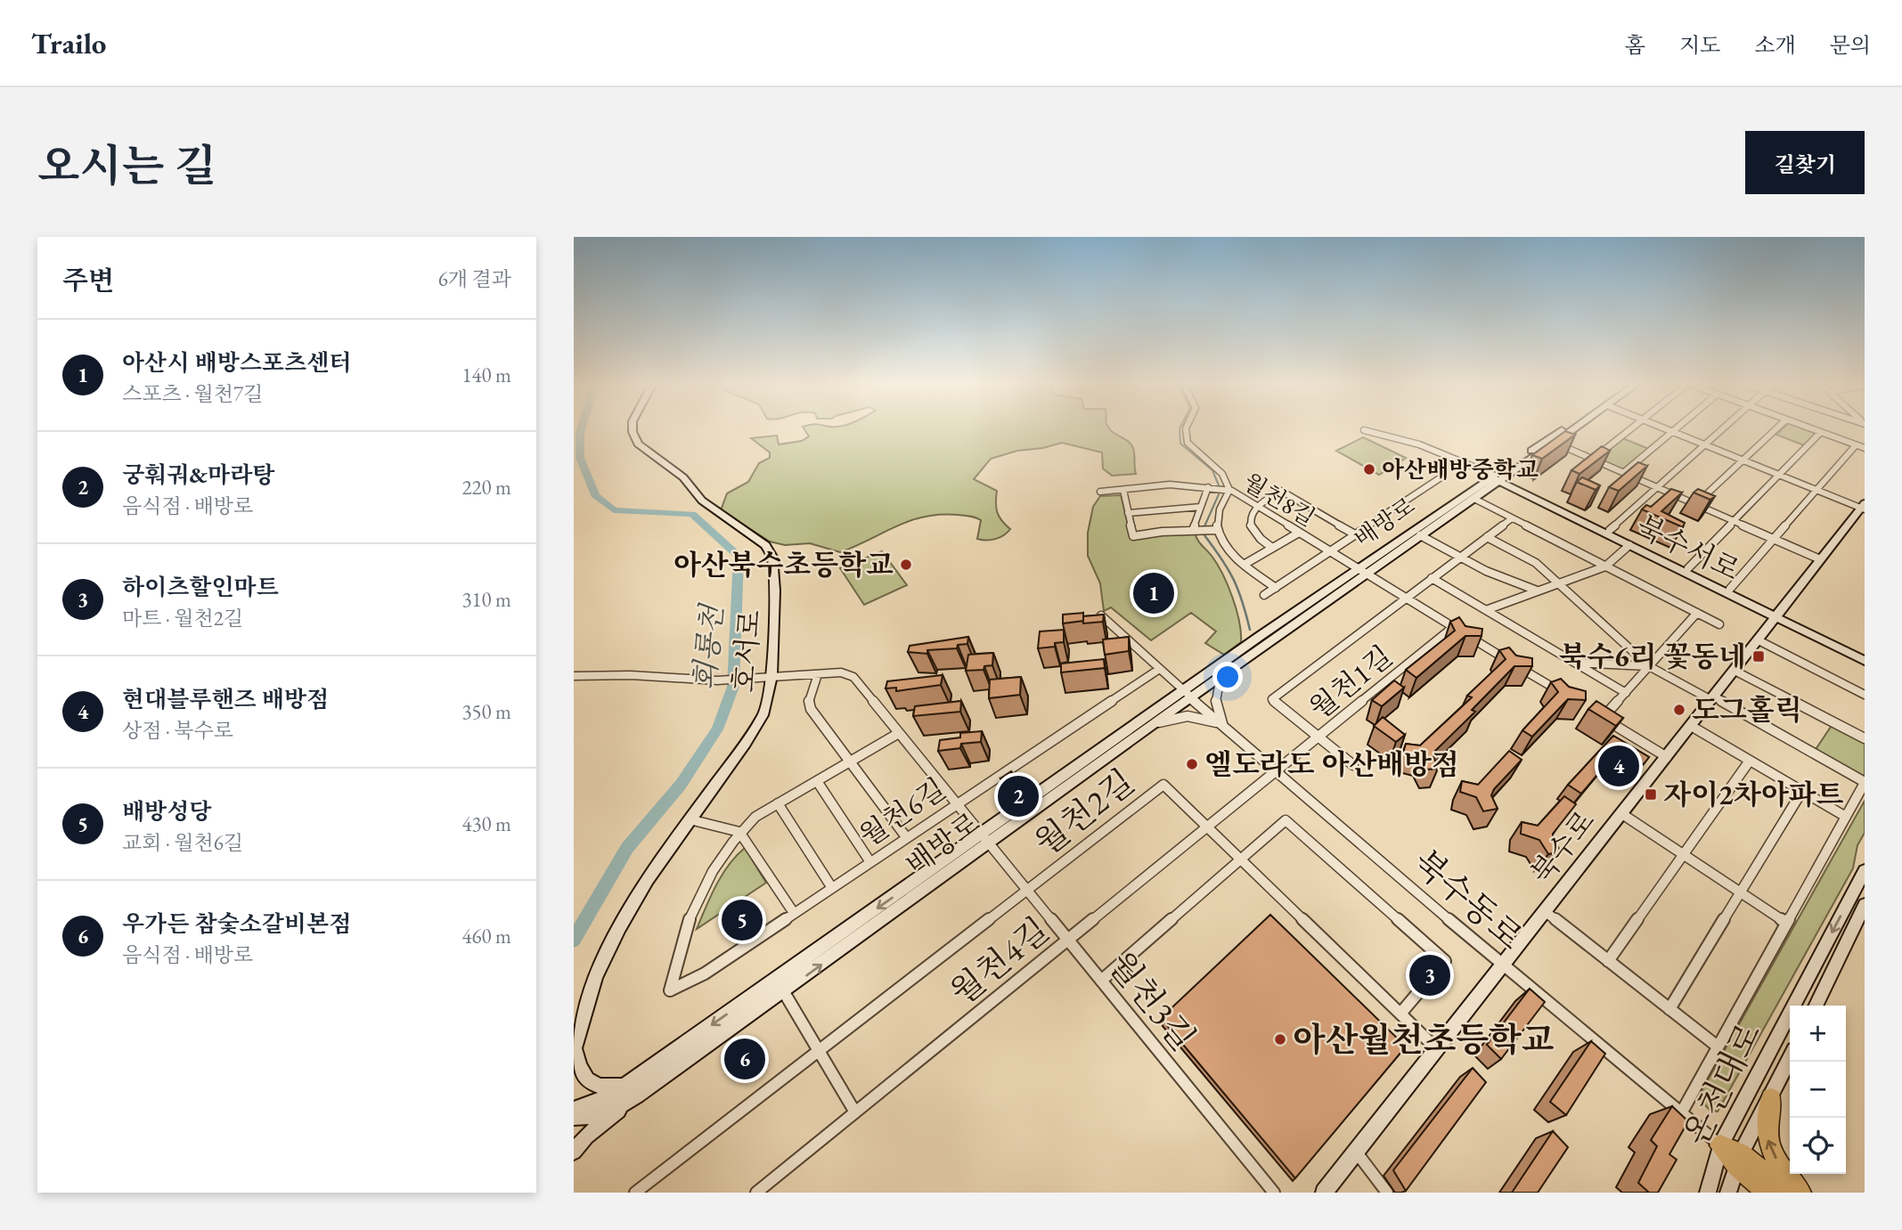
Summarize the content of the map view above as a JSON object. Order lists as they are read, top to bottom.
{
  "streets": {
    "street": [
      "월천8길",
      "배방로",
      "북수서로",
      "호서로",
      "월천1길",
      "월천6길",
      "월천2길",
      "북수로",
      "북수동로",
      "월천4길",
      "월천3길",
      "온천대로"
    ]
  },
  "crossings": [
    ["월천8길", "배방로"],
    ["배방로", "북수서로"],
    ["배방로", "월천1길"],
    ["배방로", "북수동로"],
    ["배방로", "월천3길"],
    ["북수서로", "북수로"],
    ["호서로", "월천3길"],
    ["월천1길", "북수동로"],
    ["월천1길", "월천4길"],
    ["월천6길", "북수동로"],
    ["월천6길", "월천3길"],
    ["월천2길", "북수로"],
    ["월천2길", "월천4길"],
    ["월천2길", "월천3길"],
    ["북수로", "북수동로"],
    ["북수동로", "월천4길"],
    ["북수동로", "온천대로"],
    ["월천4길", "월천3길"]
  ],
  "water": ["회룡천"],
  "places": {
    "other": [
      "아산배방중학교",
      "아산북수초등학교",
      "도그홀릭",
      "엘도라도 아산배방점",
      "아산월천초등학교"
    ],
    "transit": ["북수6리 꽃동네", "자이2차아파트"]
  },
  "page": {
    "header": "Trailo",
    "nav": [
      "홈",
      "지도",
      "소개",
      "문의"
    ],
    "title": "오시는 길",
    "buttons": "길찾기",
    "heading": ["주변", "6개 결과"],
    "list": [
      {
        "mark": "1",
        "name": "아산시 배방스포츠센터",
        "note": "스포츠 · 월천7길",
        "value": "140 m"
      },
      {
        "mark": "2",
        "name": "궁훠궈&마라탕",
        "note": "음식점 · 배방로",
        "value": "220 m"
      },
      {
        "mark": "3",
        "name": "하이츠할인마트",
        "note": "마트 · 월천2길",
        "value": "310 m"
      },
      {
        "mark": "4",
        "name": "현대블루핸즈 배방점",
        "note": "상점 · 북수로",
        "value": "350 m"
      },
      {
        "mark": "5",
        "name": "배방성당",
        "note": "교회 · 월천6길",
        "value": "430 m"
      },
      {
        "mark": "6",
        "name": "우가든 참숯소갈비본점",
        "note": "음식점 · 배방로",
        "value": "460 m"
      }
    ],
    "pins": [
      "1",
      "4",
      "2",
      "5",
      "3",
      "6"
    ],
    "map_buttons": ["+", "−"]
  }
}
